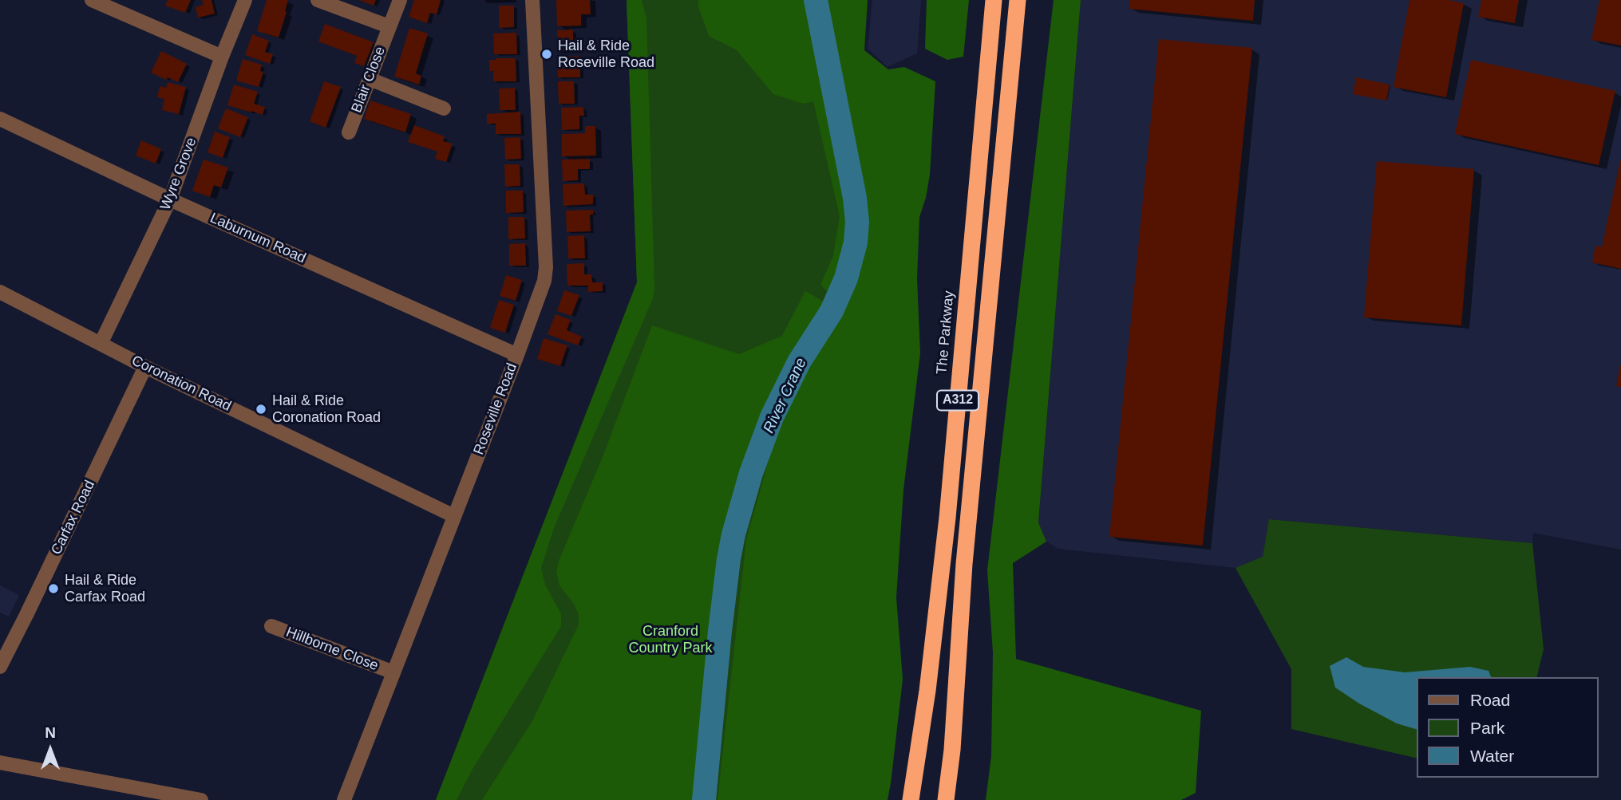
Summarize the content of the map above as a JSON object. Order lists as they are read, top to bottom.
{
  "streets": {
    "highway": ["The Parkway", "A312"],
    "street": [
      "Blair Close",
      "Wyre Grove",
      "Laburnum Road",
      "Coronation Road",
      "Roseville Road",
      "Carfax Road",
      "Hillborne Close"
    ]
  },
  "crossings": [
    ["Wyre Grove", "Laburnum Road"],
    ["Wyre Grove", "Coronation Road"],
    ["Laburnum Road", "Roseville Road"],
    ["Coronation Road", "Roseville Road"],
    ["Coronation Road", "Carfax Road"],
    ["Roseville Road", "Hillborne Close"]
  ],
  "water": ["River Crane"],
  "parks": ["Cranford Country Park"],
  "places": ["Hail & Ride Roseville Road", "Hail & Ride Coronation Road", "Hail & Ride Carfax Road"],
  "legend": ["Road", "Park", "Water"],
  "north": "top"
}
